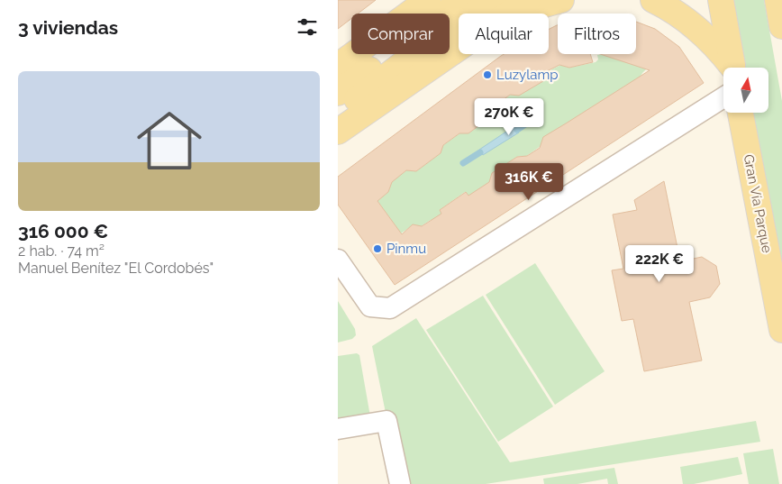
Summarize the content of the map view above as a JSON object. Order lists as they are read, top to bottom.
{
  "streets": {
    "main road": ["Gran Vía Parque"]
  },
  "places": ["Luzylamp", "Pinmu"],
  "north": "top",
  "page": {
    "heading": "3 viviendas",
    "chip": ["Comprar", "Alquilar", "Filtros"],
    "list": [
      {
        "name": "316 000 €",
        "note": "2 hab. · 74 m² · Manuel Benítez \"El Cordobés\""
      }
    ],
    "price": ["270K €", "316K €", "222K €"]
  }
}
